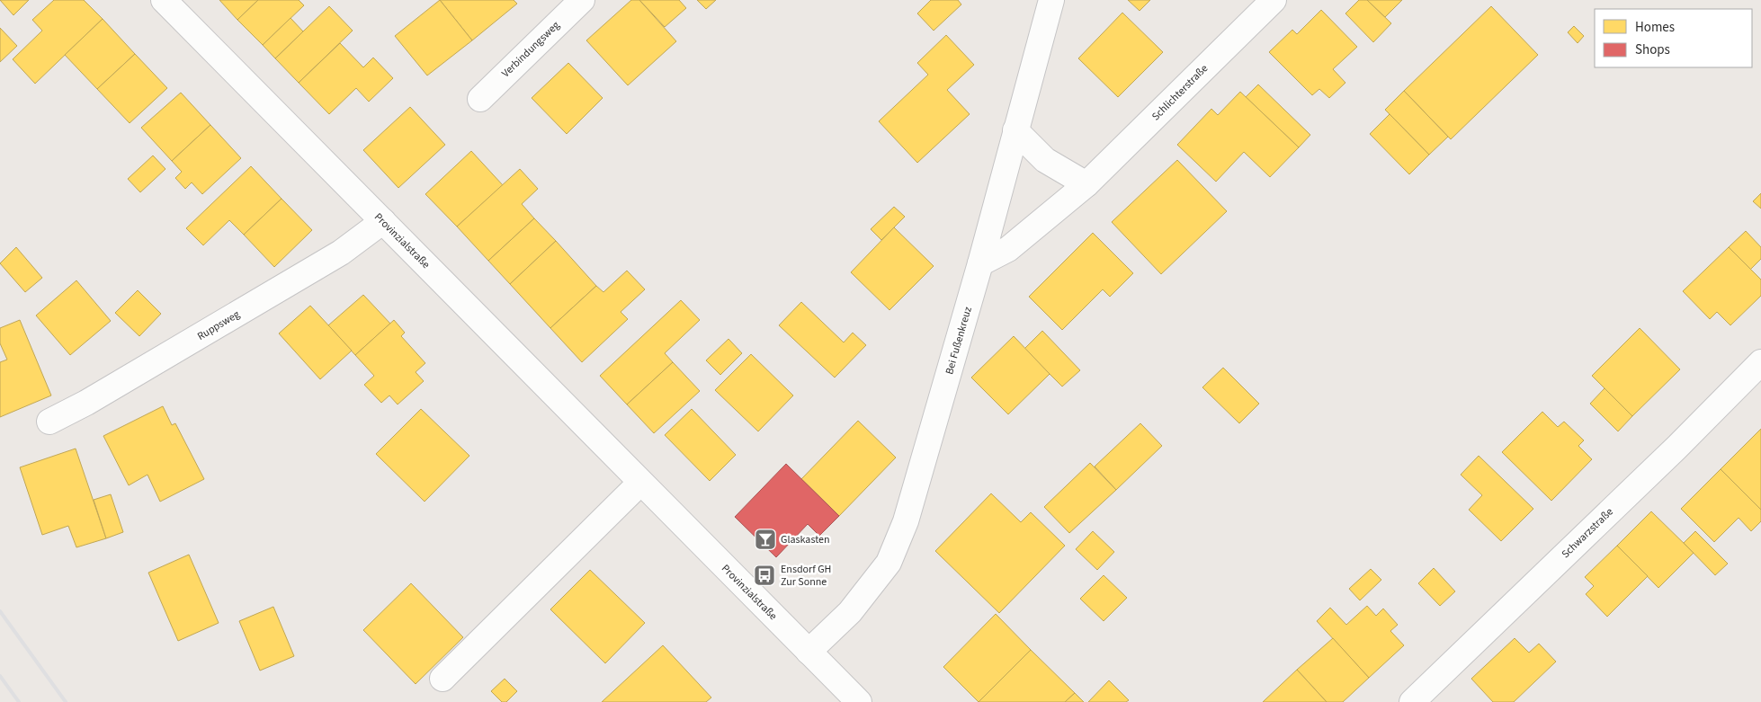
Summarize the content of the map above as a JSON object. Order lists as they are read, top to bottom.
{
  "streets": {
    "street": [
      "Verbindungsweg",
      "Schlichterstraße",
      "Provinzialstraße",
      "Ruppsweg",
      "Bei Fußenkreuz",
      "Schwarzstraße"
    ]
  },
  "crossings": [
    ["Schlichterstraße", "Bei Fußenkreuz"],
    ["Provinzialstraße", "Ruppsweg"],
    ["Provinzialstraße", "Bei Fußenkreuz"]
  ],
  "places": {
    "bar": ["Glaskasten"],
    "bus stop": ["Ensdorf GH Zur Sonne"]
  },
  "legend": ["Homes", "Shops"]
}
